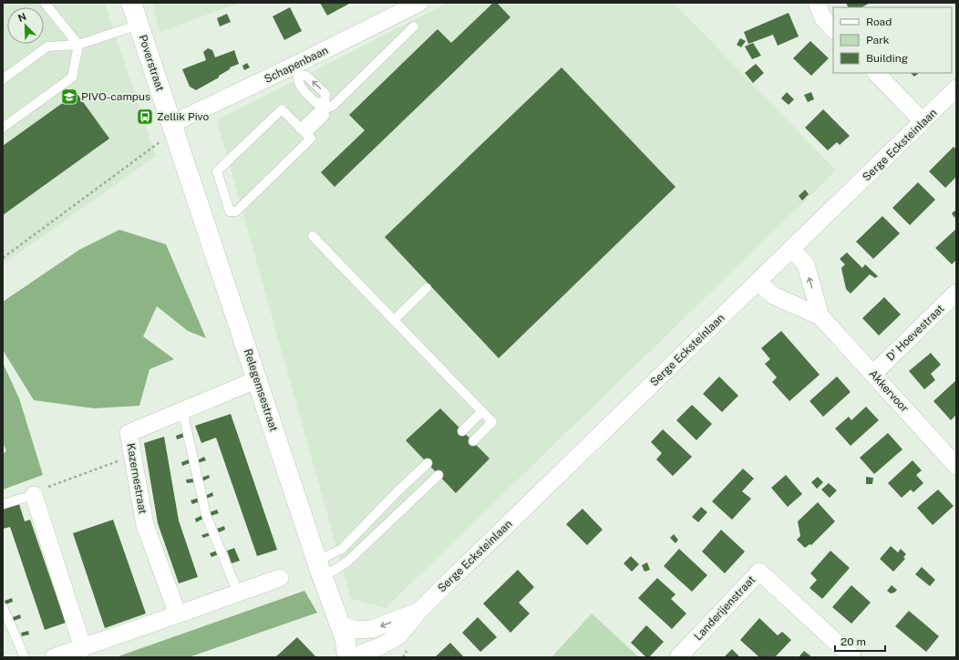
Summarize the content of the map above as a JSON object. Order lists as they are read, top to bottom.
{
  "streets": {
    "street": [
      "Poverstraat",
      "Schapenbaan",
      "Serge Ecksteinlaan",
      "D' Hoevestraat",
      "Relegemsestraat",
      "Akkervoor",
      "Kazernestraat",
      "Landerijenstraat"
    ]
  },
  "crossings": [
    ["Poverstraat", "Schapenbaan"],
    ["Poverstraat", "Relegemsestraat"],
    ["Schapenbaan", "Relegemsestraat"],
    ["Serge Ecksteinlaan", "Relegemsestraat"],
    ["Serge Ecksteinlaan", "Akkervoor"],
    ["D' Hoevestraat", "Akkervoor"],
    ["Relegemsestraat", "Kazernestraat"]
  ],
  "places": {
    "school or university": ["PIVO-campus"],
    "bus stop": ["Zellik Pivo"]
  },
  "legend": ["Road", "Park", "Building"],
  "scale_bar": "20 m",
  "north": "top left"
}
